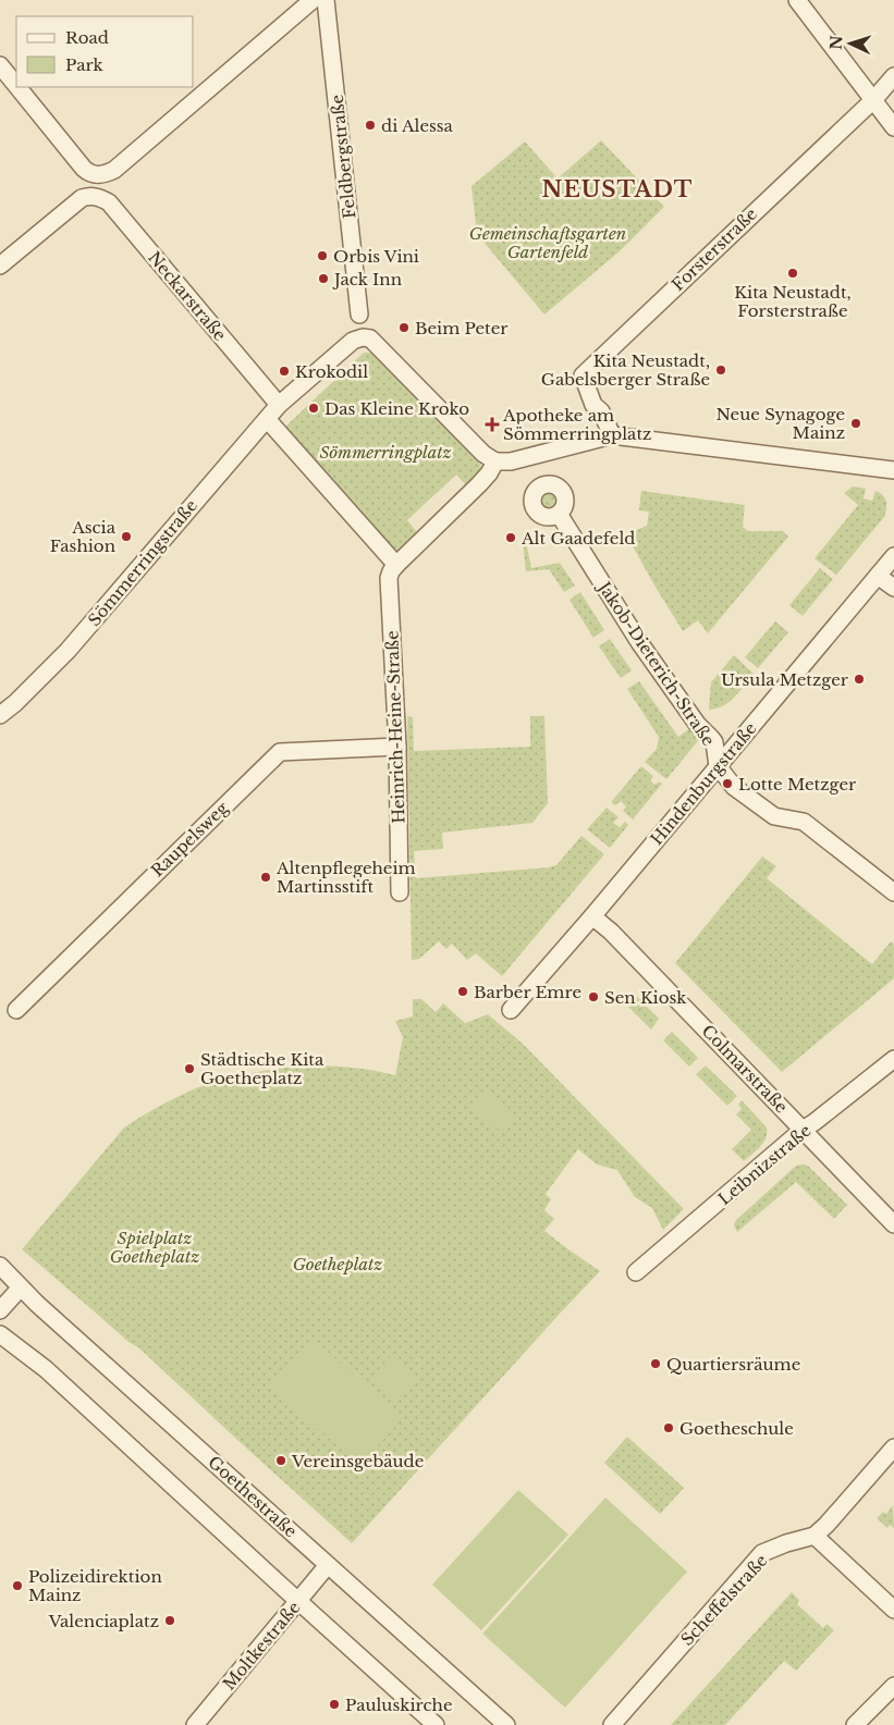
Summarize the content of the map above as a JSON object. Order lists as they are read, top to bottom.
{
  "streets": {
    "street": [
      "Feldbergstraße",
      "Forsterstraße",
      "Neckarstraße",
      "Sömmerringstraße",
      "Jakob-Dieterich-Straße",
      "Heinrich-Heine-Straße",
      "Hindenburgstraße",
      "Raupelsweg",
      "Colmarstraße",
      "Leibnizstraße",
      "Goethestraße",
      "Scheffelstraße",
      "Moltkestraße"
    ]
  },
  "crossings": [
    ["Neckarstraße", "Sömmerringstraße"],
    ["Jakob-Dieterich-Straße", "Hindenburgstraße"],
    ["Heinrich-Heine-Straße", "Raupelsweg"],
    ["Hindenburgstraße", "Colmarstraße"],
    ["Colmarstraße", "Leibnizstraße"],
    ["Goethestraße", "Moltkestraße"]
  ],
  "districts": ["NEUSTADT"],
  "parks": [
    "Gemeinschaftsgarten Gartenfeld",
    "Sömmerringplatz",
    "Spielplatz Goetheplatz",
    "Goetheplatz"
  ],
  "places": {
    "other": [
      "di Alessa",
      "Orbis Vini",
      "Kita Neustadt, Forsterstraße",
      "Jack Inn",
      "Beim Peter",
      "Kita Neustadt, Gabelsberger Straße",
      "Krokodil",
      "Das Kleine Kroko",
      "Neue Synagoge Mainz",
      "Ascia Fashion",
      "Alt Gaadefeld",
      "Ursula Metzger",
      "Lotte Metzger",
      "Altenpflegeheim Martinsstift",
      "Barber Emre",
      "Sen Kiosk",
      "Städtische Kita Goetheplatz",
      "Quartiersräume",
      "Goetheschule",
      "Vereinsgebäude",
      "Polizeidirektion Mainz",
      "Valenciaplatz",
      "Pauluskirche"
    ],
    "health": ["Apotheke am Sömmerringplatz"]
  },
  "legend": ["Road", "Park"],
  "north": "left"
}
